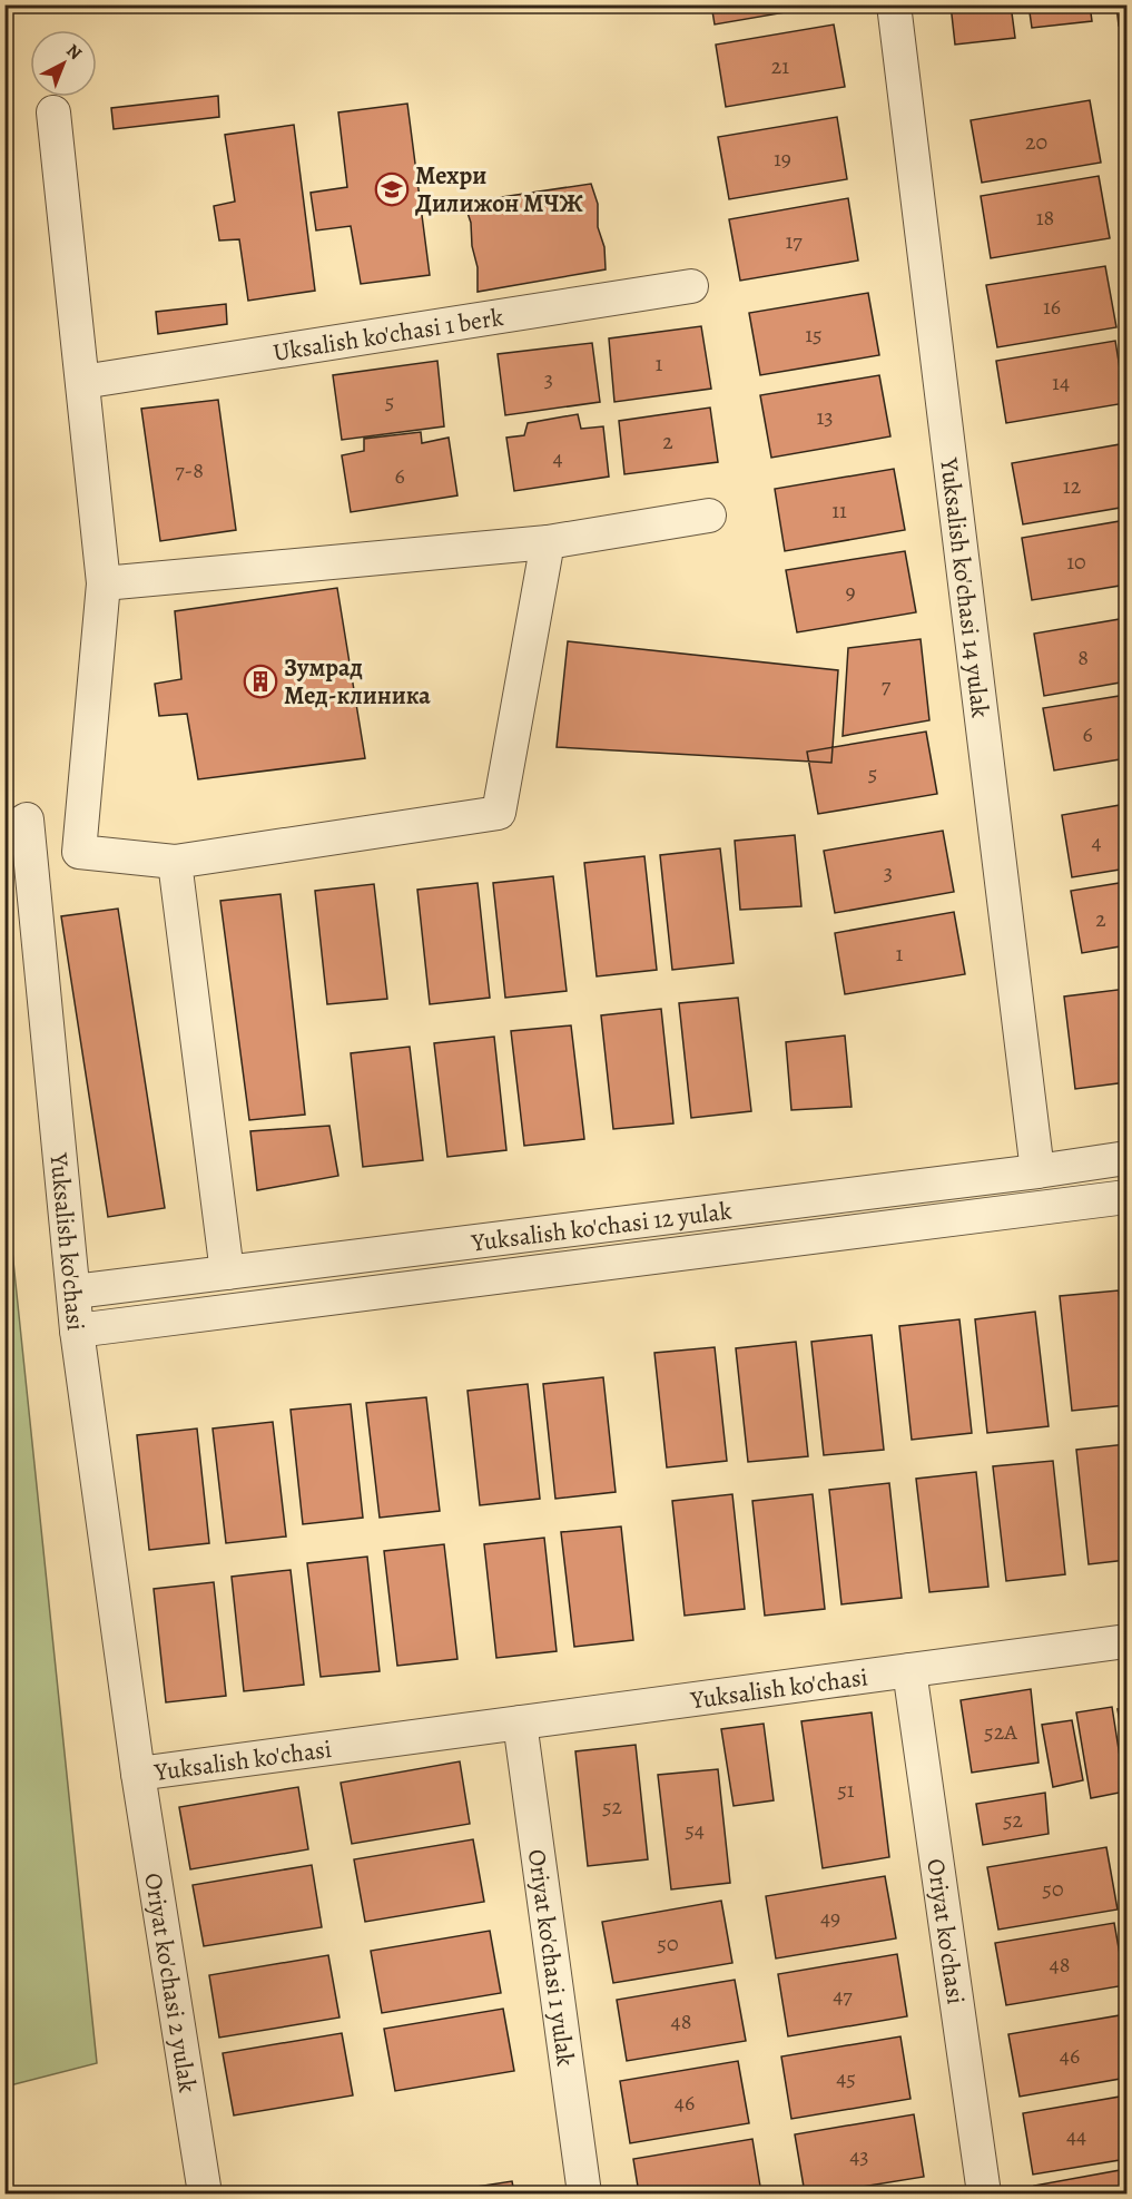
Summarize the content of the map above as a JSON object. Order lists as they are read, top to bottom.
{
  "streets": {
    "street": [
      "Uksalish ko'chasi 1 berk",
      "Yuksalish ko'chasi 14 yulak",
      "Yuksalish ko'chasi 12 yulak",
      "Yuksalish ko'chasi",
      "Oriyat ko'chasi",
      "Oriyat ko'chasi 1 yulak",
      "Oriyat ko'chasi 2 yulak"
    ]
  },
  "crossings": [
    ["Yuksalish ko'chasi 14 yulak", "Yuksalish ko'chasi 12 yulak"],
    ["Yuksalish ko'chasi 12 yulak", "Yuksalish ko'chasi"],
    ["Yuksalish ko'chasi", "Oriyat ko'chasi"],
    ["Yuksalish ko'chasi", "Oriyat ko'chasi 1 yulak"],
    ["Yuksalish ko'chasi", "Oriyat ko'chasi 2 yulak"]
  ],
  "places": {
    "school or university": ["Мехри Дилижон МЧЖ"],
    "building": ["Зумрад Мед-клиника"]
  },
  "house_numbers": [
    "21",
    "20",
    "19",
    "18",
    "17",
    "16",
    "15",
    "1",
    "3",
    "14",
    "5",
    "13",
    "2",
    "4",
    "7-8",
    "6",
    "12",
    "11",
    "10",
    "9",
    "8",
    "7",
    "6",
    "5",
    "4",
    "3",
    "2",
    "1",
    "52A",
    "51",
    "52",
    "52",
    "54",
    "50",
    "49",
    "50",
    "48",
    "47",
    "48",
    "46",
    "45",
    "46",
    "44",
    "43"
  ],
  "north": "top right"
}
